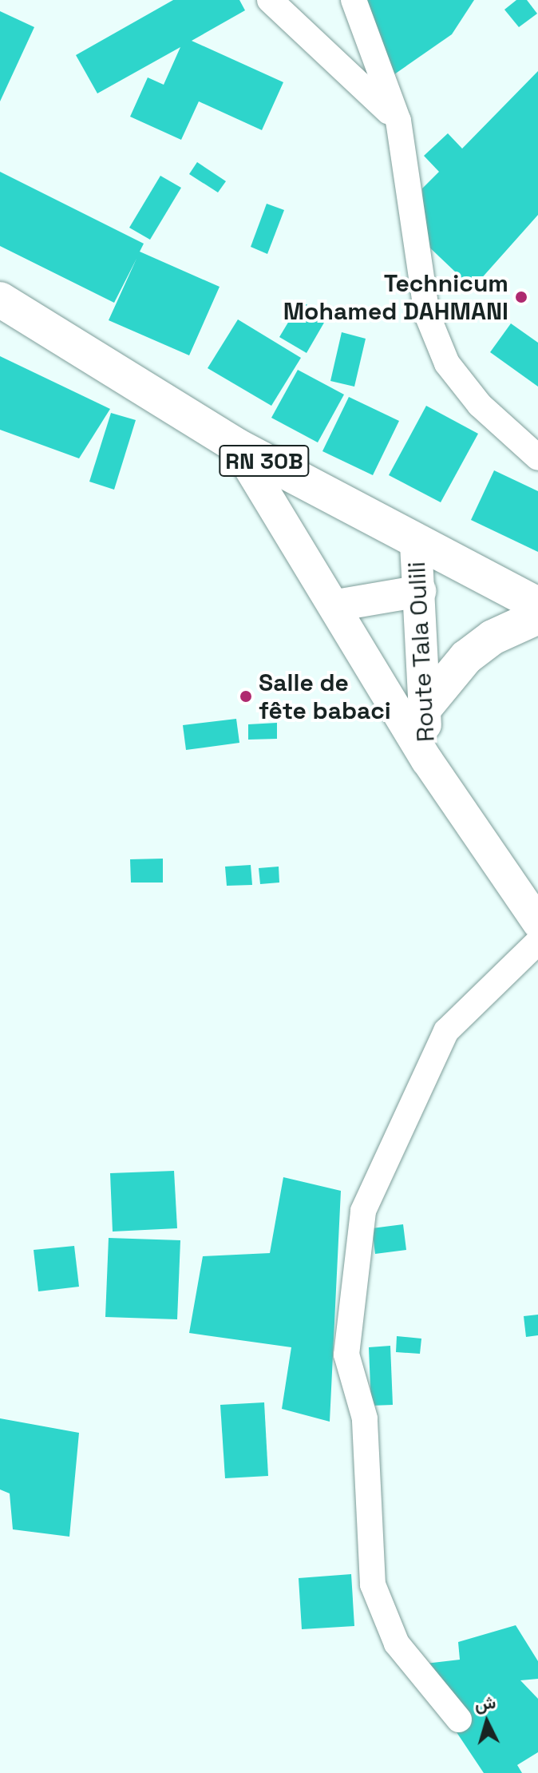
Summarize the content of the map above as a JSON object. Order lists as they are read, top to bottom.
{
  "streets": {
    "main road": ["RN 30B"],
    "street": ["Route Tala Oulili"]
  },
  "crossings": [
    ["RN 30B", "Route Tala Oulili"]
  ],
  "places": ["Technicum Mohamed DAHMANI", "Salle de fête babaci"],
  "north": "top"
}
